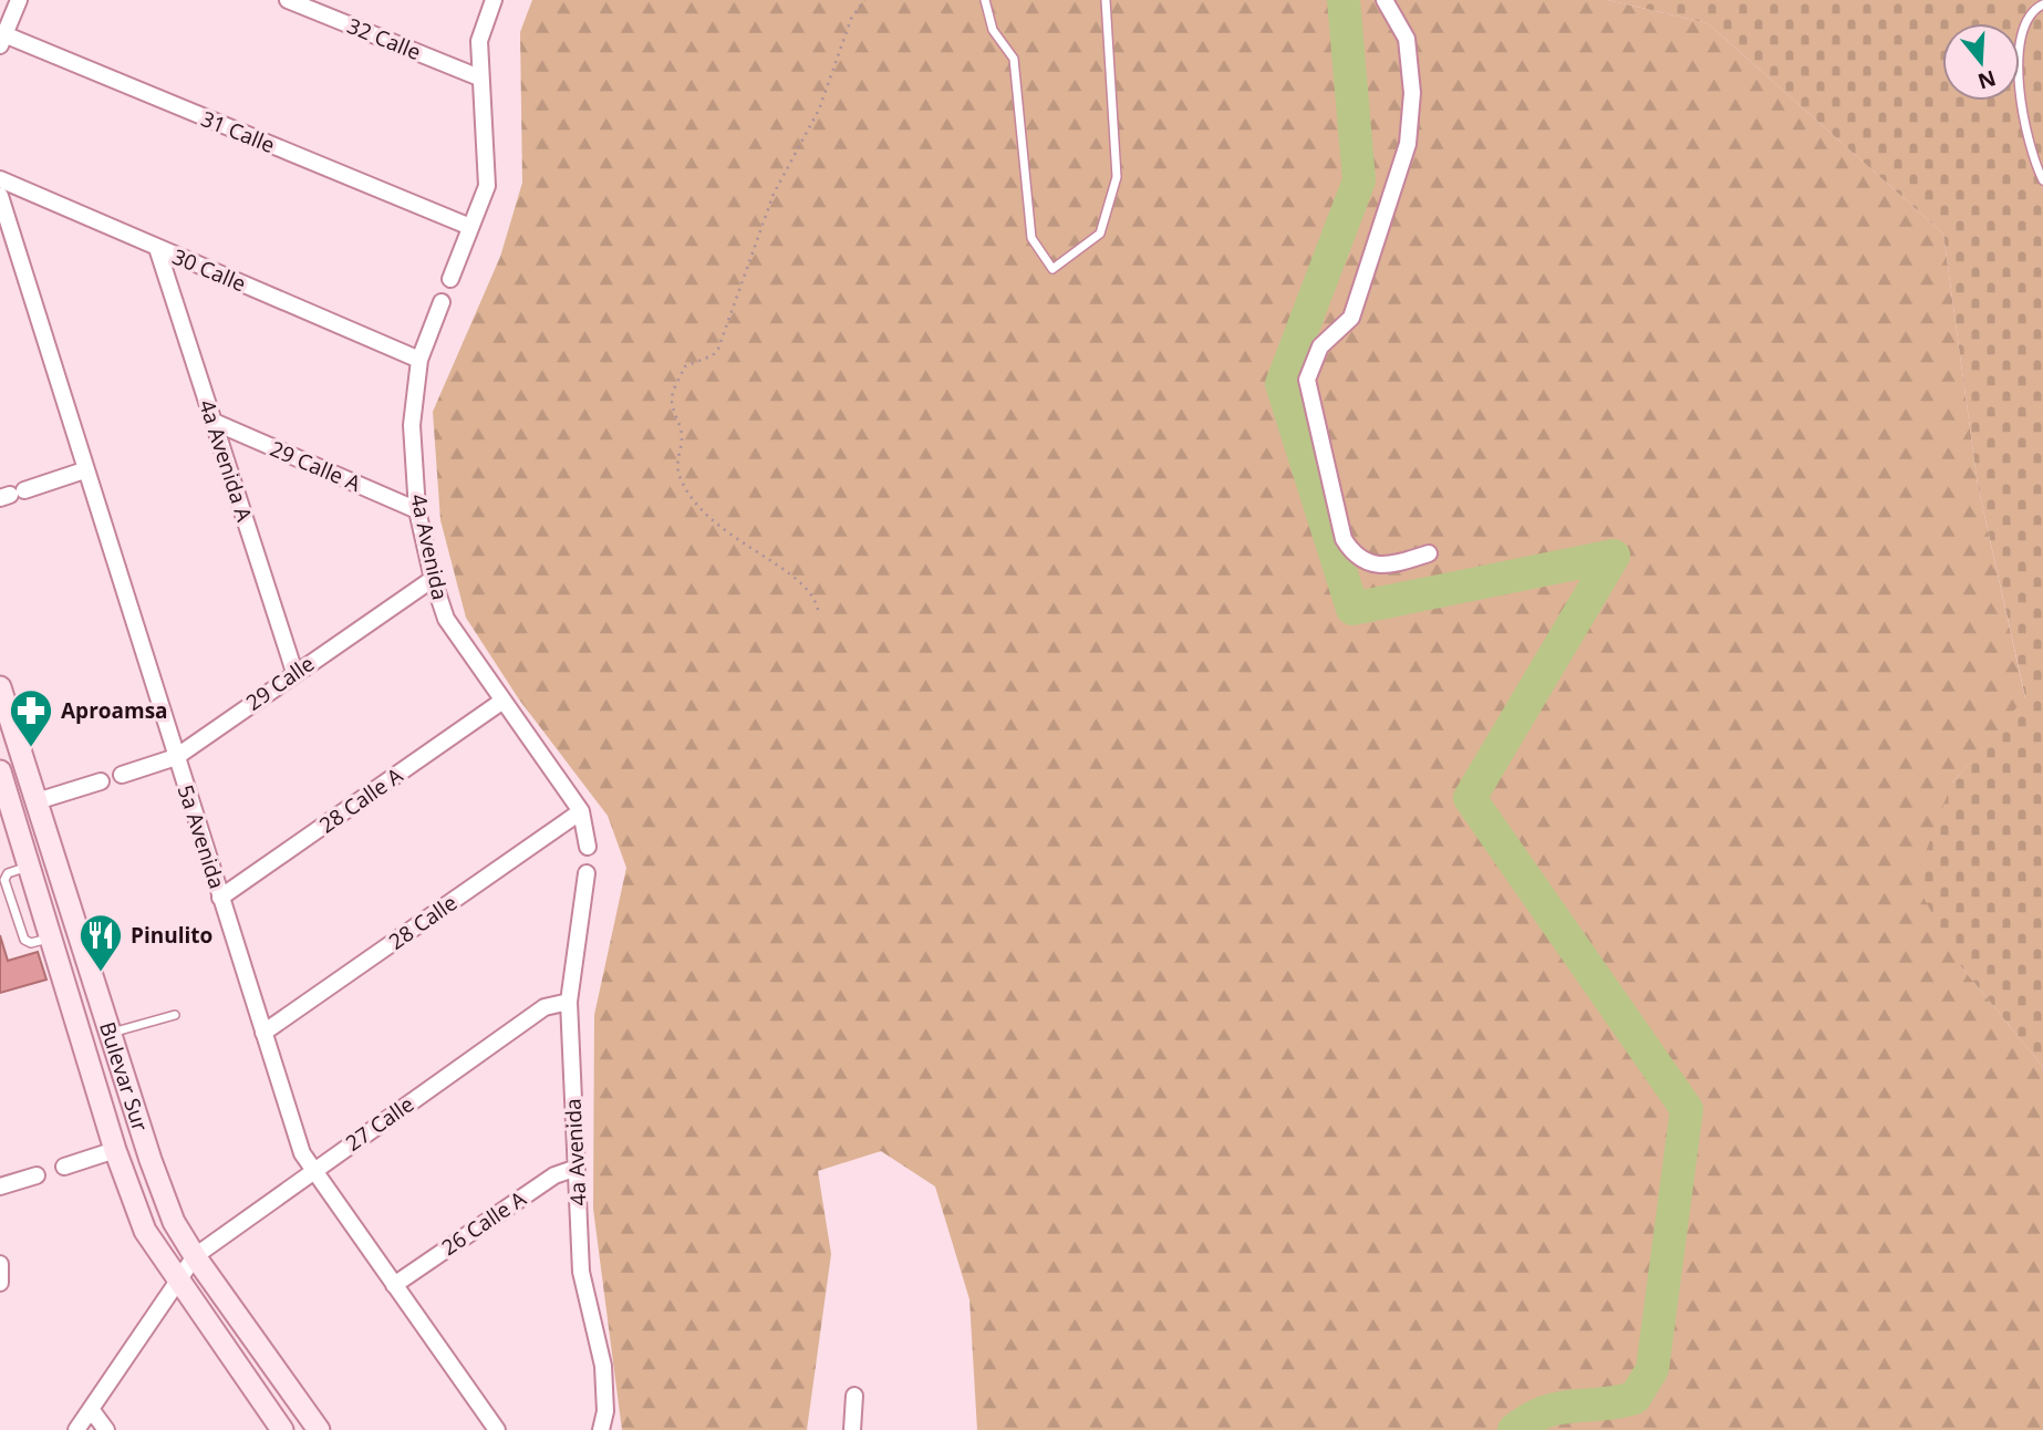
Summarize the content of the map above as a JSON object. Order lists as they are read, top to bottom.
{
  "streets": {
    "main road": ["Bulevar Sur"],
    "street": [
      "32 Calle",
      "31 Calle",
      "30 Calle",
      "4a Avenida A",
      "29 Calle A",
      "4a Avenida",
      "29 Calle",
      "28 Calle A",
      "5a Avenida",
      "28 Calle",
      "27 Calle",
      "26 Calle A"
    ]
  },
  "crossings": [
    ["30 Calle", "4a Avenida A"],
    ["30 Calle", "4a Avenida"],
    ["4a Avenida A", "29 Calle A"],
    ["4a Avenida A", "29 Calle"],
    ["29 Calle A", "4a Avenida"],
    ["4a Avenida", "29 Calle"],
    ["4a Avenida", "28 Calle A"],
    ["4a Avenida", "28 Calle"],
    ["4a Avenida", "27 Calle"],
    ["4a Avenida", "26 Calle A"],
    ["29 Calle", "5a Avenida"],
    ["28 Calle A", "5a Avenida"],
    ["5a Avenida", "28 Calle"],
    ["5a Avenida", "27 Calle"],
    ["5a Avenida", "26 Calle A"],
    ["Bulevar Sur", "27 Calle"]
  ],
  "places": {
    "pharmacy": ["Aproamsa"],
    "restaurant": ["Pinulito"]
  },
  "north": "bottom"
}
